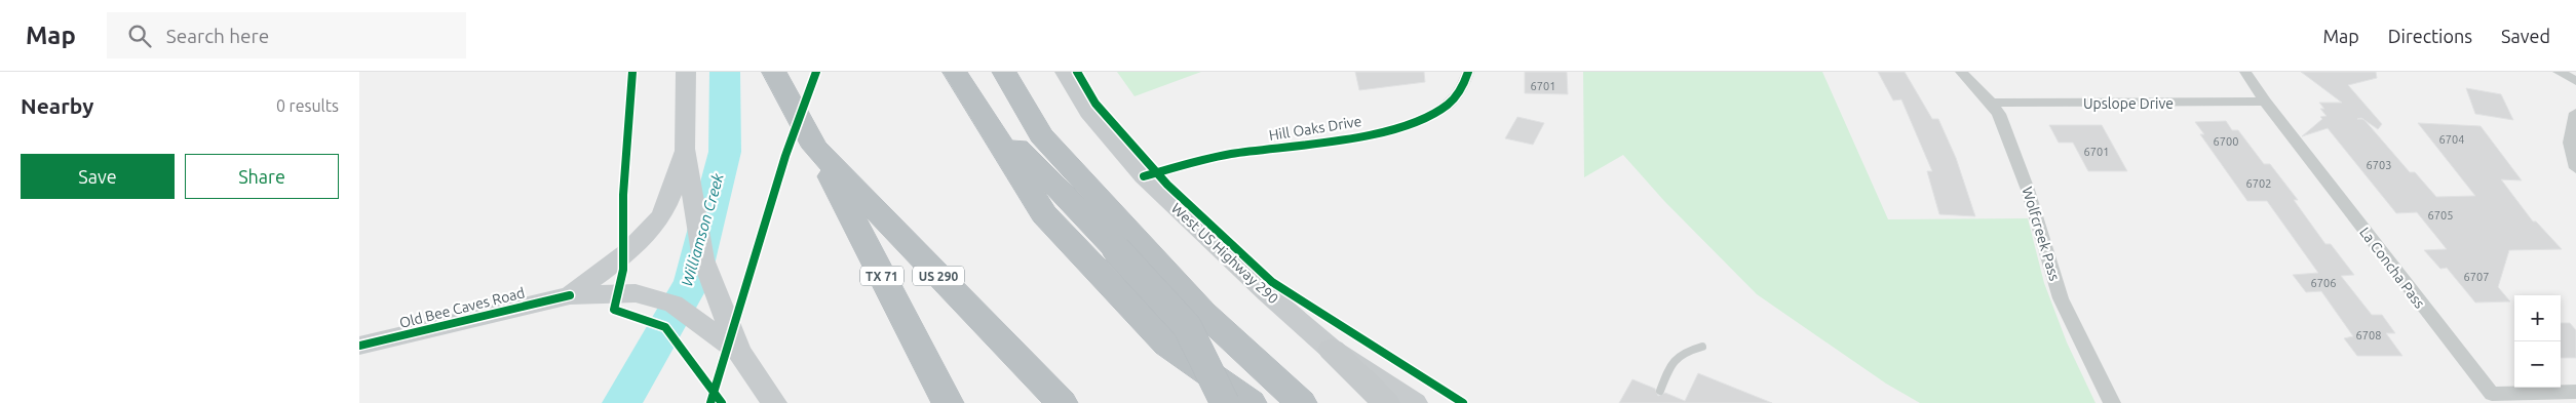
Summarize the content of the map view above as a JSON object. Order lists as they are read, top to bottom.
{
  "streets": {
    "highway": ["TX 71", "US 290"],
    "main road": ["West US Highway 290", "Old Bee Caves Road"],
    "street": [
      "Upslope Drive",
      "Hill Oaks Drive",
      "Wolfcreek Pass",
      "La Concha Pass"
    ]
  },
  "crossings": [
    ["Upslope Drive", "Wolfcreek Pass"],
    ["Upslope Drive", "La Concha Pass"],
    ["Hill Oaks Drive", "West US Highway 290"],
    ["TX 71", "US 290"]
  ],
  "water": ["Williamson Creek"],
  "house_numbers": [
    "6701",
    "6704",
    "6700",
    "6701",
    "6703",
    "6702",
    "6705",
    "6707",
    "6706",
    "6708"
  ],
  "page": {
    "header": "Map",
    "search": "Search here",
    "nav": ["Map", "Directions", "Saved"],
    "heading": ["Nearby", "0 results"],
    "buttons": ["Save", "Share"],
    "map_buttons": ["+", "−"]
  }
}
